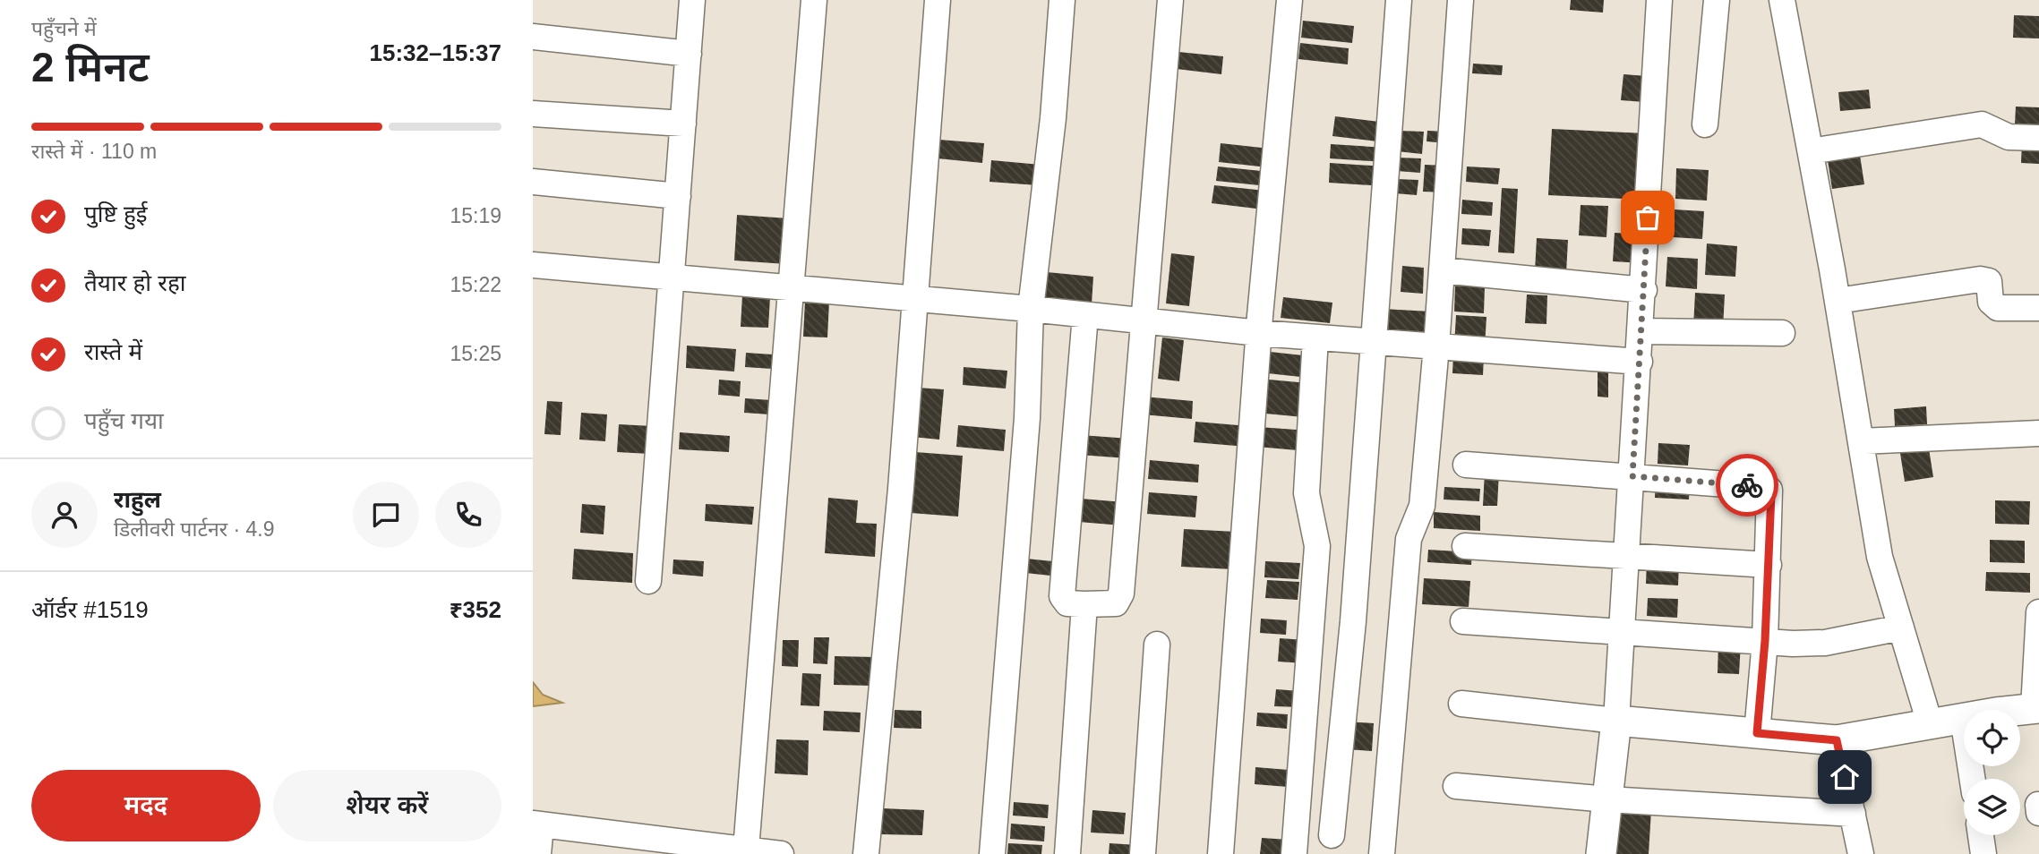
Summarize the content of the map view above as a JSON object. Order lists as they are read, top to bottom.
{
  "page": {
    "heading": ["2 मिनट", "पहुँचने में", "15:32–15:37"],
    "panel": [
      "राहुल",
      "डिलीवरी पार्टनर · 4.9",
      "ऑर्डर #1519",
      "₹352"
    ],
    "bar": "रास्ते में · 110 m",
    "list": [
      ["पुष्टि हुई", "15:19"],
      ["तैयार हो रहा", "15:22"],
      ["रास्ते में", "15:25"],
      "पहुँच गया"
    ],
    "buttons": ["मदद", "शेयर करें"]
  }
}
